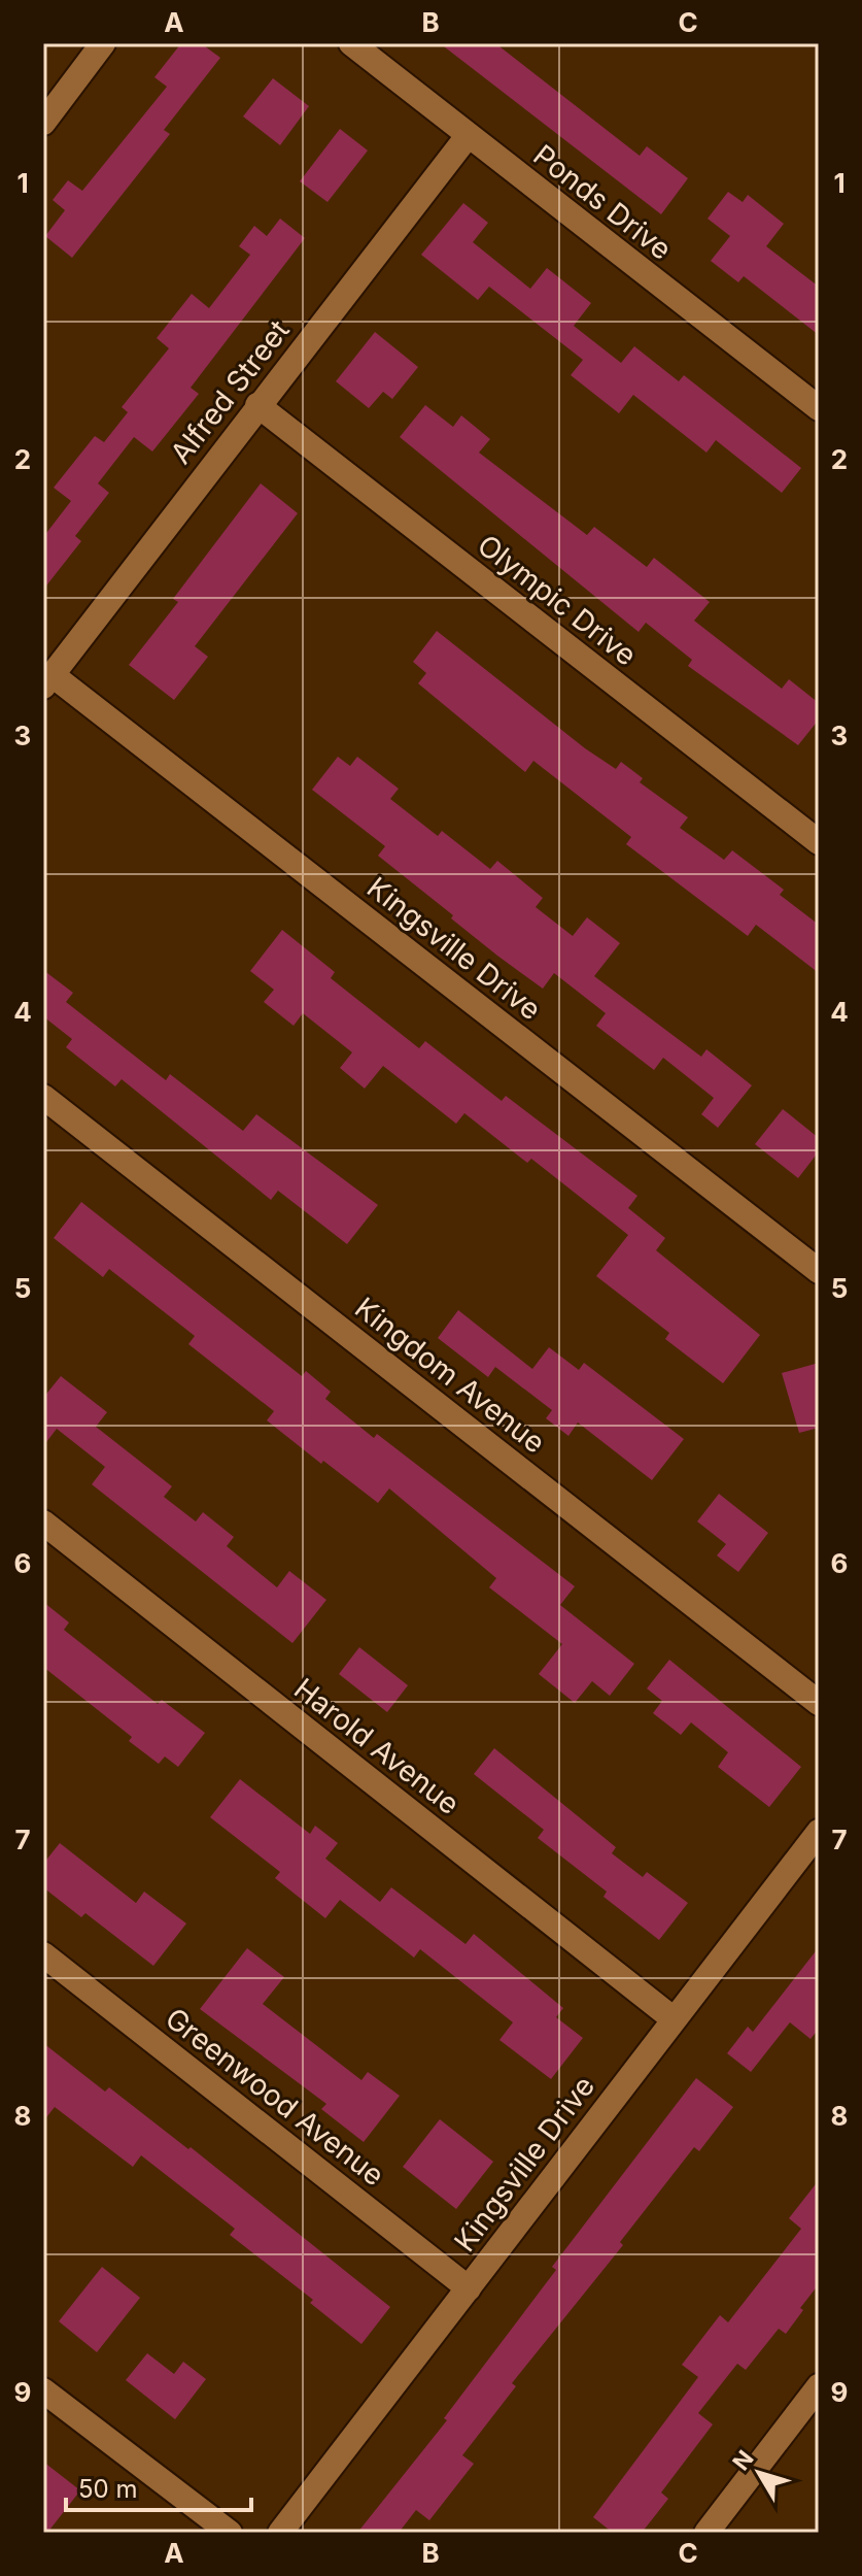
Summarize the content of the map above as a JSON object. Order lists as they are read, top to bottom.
{
  "streets": {
    "street": [
      "Ponds Drive",
      "Alfred Street",
      "Olympic Drive",
      "Kingsville Drive",
      "Kingdom Avenue",
      "Harold Avenue",
      "Greenwood Avenue"
    ]
  },
  "crossings": [
    ["Ponds Drive", "Alfred Street"],
    ["Alfred Street", "Olympic Drive"],
    ["Alfred Street", "Kingsville Drive"],
    ["Kingsville Drive", "Harold Avenue"],
    ["Kingsville Drive", "Greenwood Avenue"]
  ],
  "scale_bar": "50 m",
  "north": "top left",
  "grid": {
    "columns": ["A", "B", "C"],
    "rows": [
      "1",
      "2",
      "3",
      "4",
      "5",
      "6",
      "7",
      "8",
      "9"
    ]
  }
}
